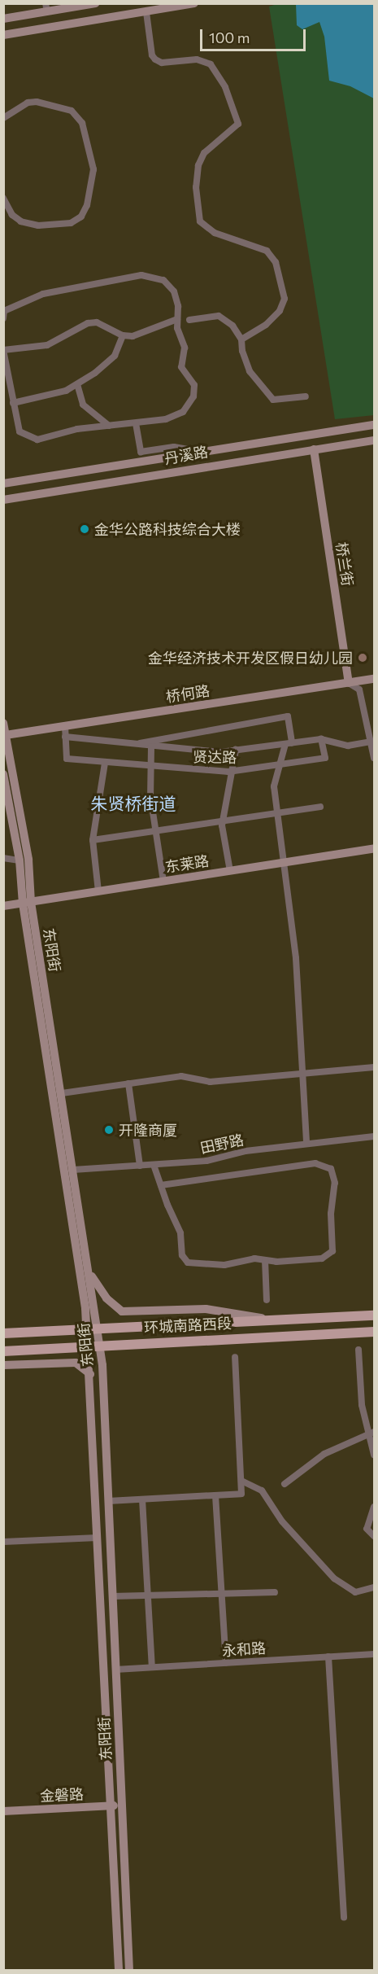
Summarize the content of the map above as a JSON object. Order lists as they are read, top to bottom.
{
  "streets": {
    "main road": [
      "丹溪路",
      "桥兰街",
      "桥何路",
      "东莱路",
      "东阳街",
      "环城南路西段",
      "金磐路"
    ],
    "street": ["贤达路", "田野路", "永和路"]
  },
  "crossings": [
    ["丹溪路", "桥兰街"],
    ["桥兰街", "桥何路"],
    ["桥何路", "贤达路"],
    ["桥何路", "东阳街"],
    ["东莱路", "东阳街"],
    ["东阳街", "田野路"],
    ["东阳街", "环城南路西段"],
    ["东阳街", "永和路"],
    ["东阳街", "金磐路"]
  ],
  "districts": ["朱贤桥街道"],
  "places": ["金华公路科技综合大楼", "金华经济技术开发区假日幼儿园", "开隆商厦"],
  "scale_bar": "100 m"
}
